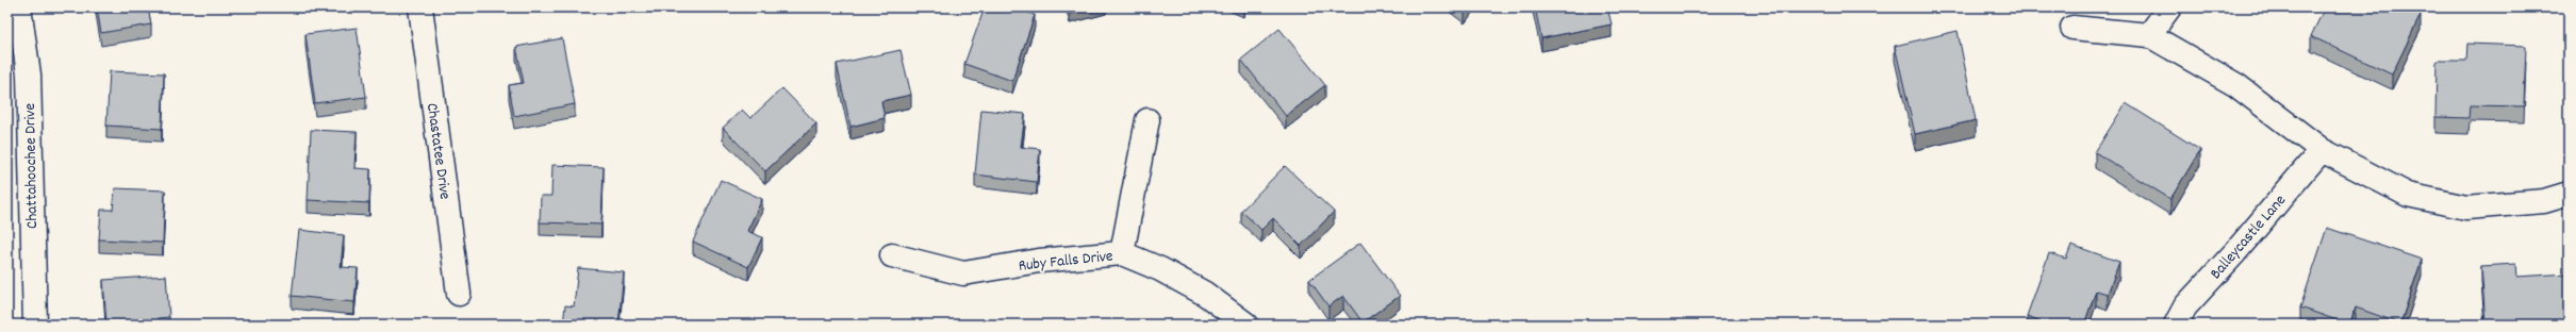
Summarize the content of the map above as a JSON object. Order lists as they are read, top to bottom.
{
  "streets": {
    "street": [
      "Chastatee Drive",
      "Chattahoochee Drive",
      "Balleycastle Lane",
      "Ruby Falls Drive"
    ]
  }
}
